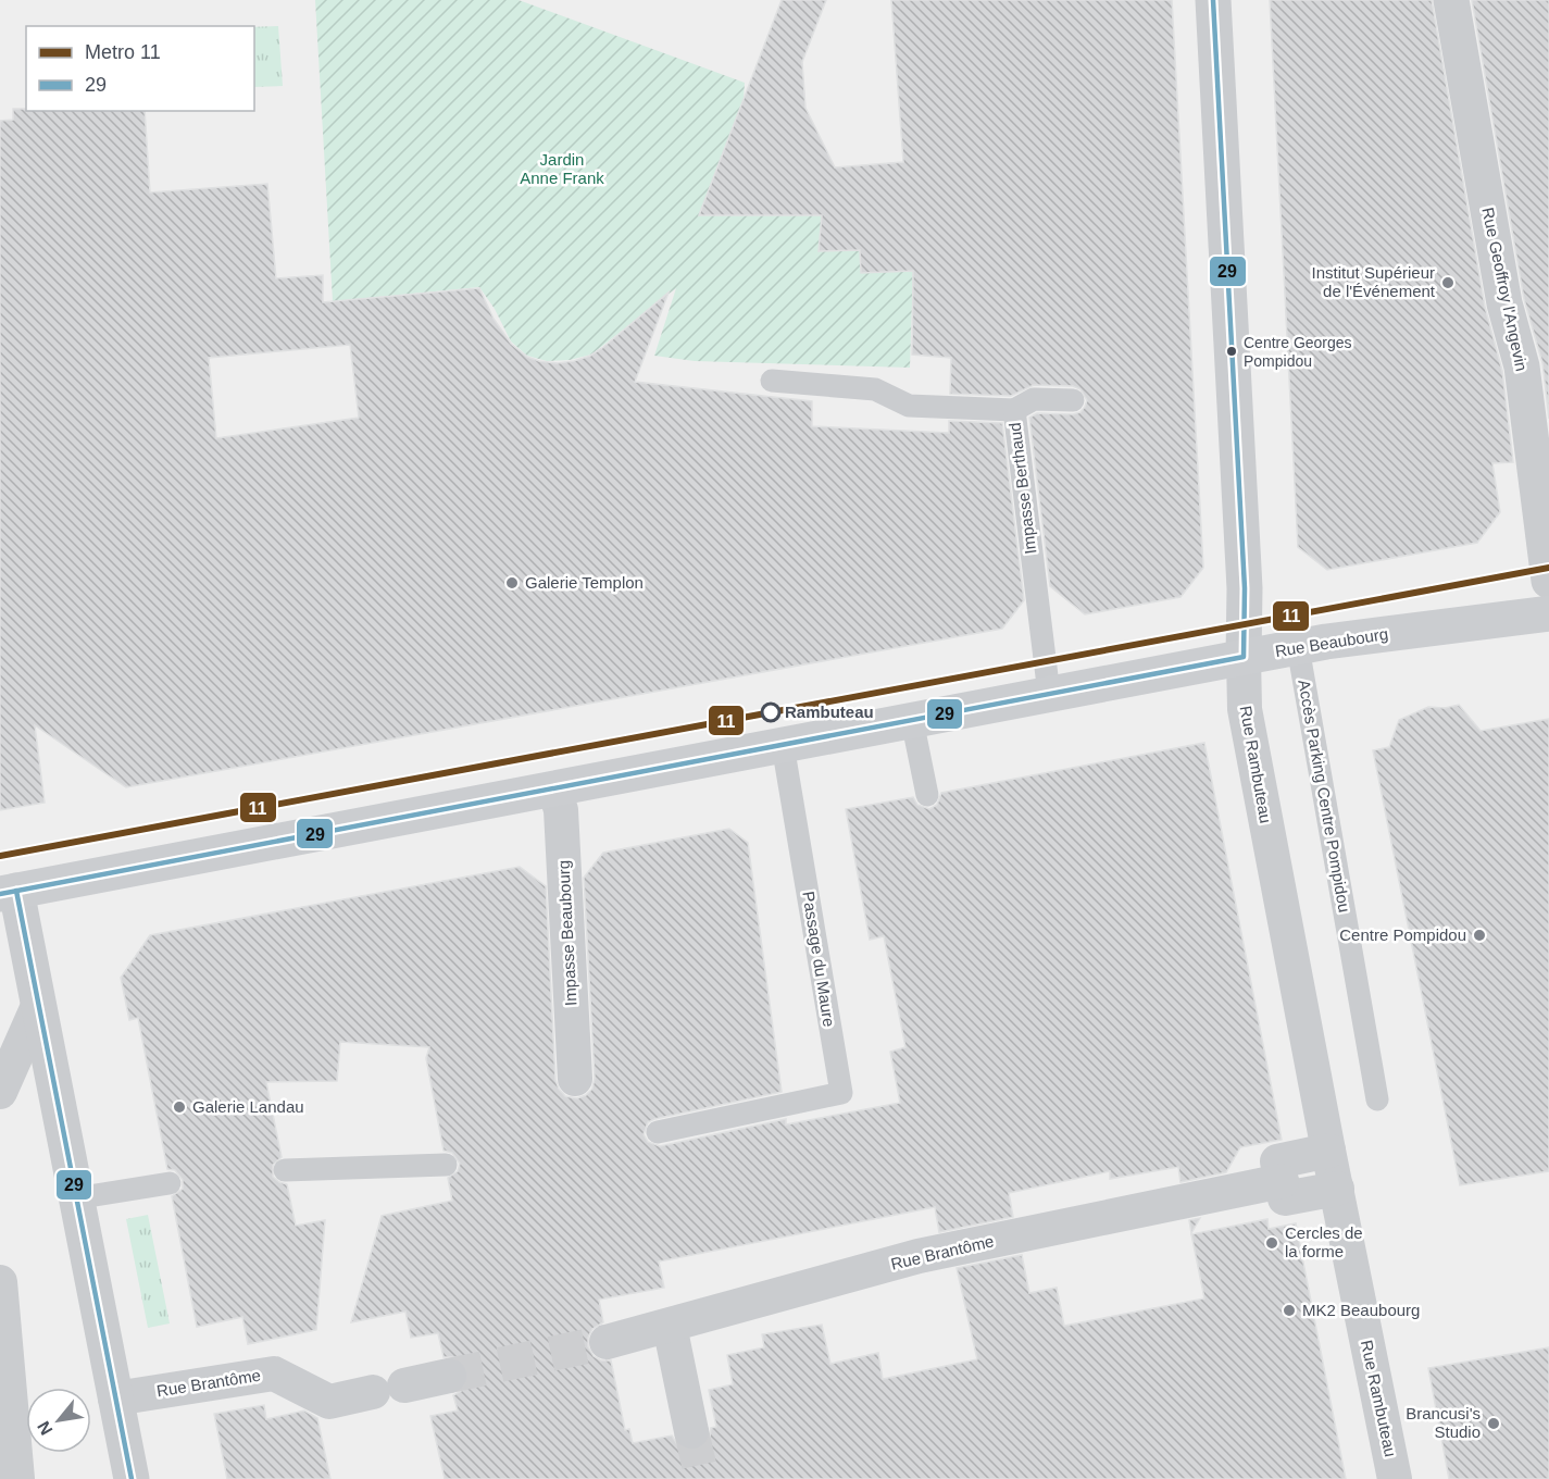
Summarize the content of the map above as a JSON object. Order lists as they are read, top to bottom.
{
  "streets": {
    "main road": ["Rue Beaubourg"],
    "street": [
      "Rue Geoffroy l'Angevin",
      "Rue Rambuteau",
      "Impasse Beaubourg",
      "Rue Brantôme"
    ],
    "lane": ["Impasse Berthaud", "Accès Parking Centre Pompidou", "Passage du Maure"]
  },
  "crossings": [
    ["Impasse Berthaud", "Rue Beaubourg"],
    ["Rue Beaubourg", "Rue Rambuteau"],
    ["Rue Beaubourg", "Accès Parking Centre Pompidou"],
    ["Rue Beaubourg", "Impasse Beaubourg"],
    ["Rue Beaubourg", "Passage du Maure"]
  ],
  "parks": ["Jardin Anne Frank"],
  "places": [
    "Institut Supérieur de l'Événement",
    "Centre Georges Pompidou",
    "Galerie Templon",
    "Rambuteau",
    "Centre Pompidou",
    "Galerie Landau",
    "Cercles de la forme",
    "MK2 Beaubourg",
    "Brancusi's Studio"
  ],
  "lines": ["transit line 29", "metro line 11"],
  "legend": ["Metro 11", "29"],
  "north": "bottom left"
}
